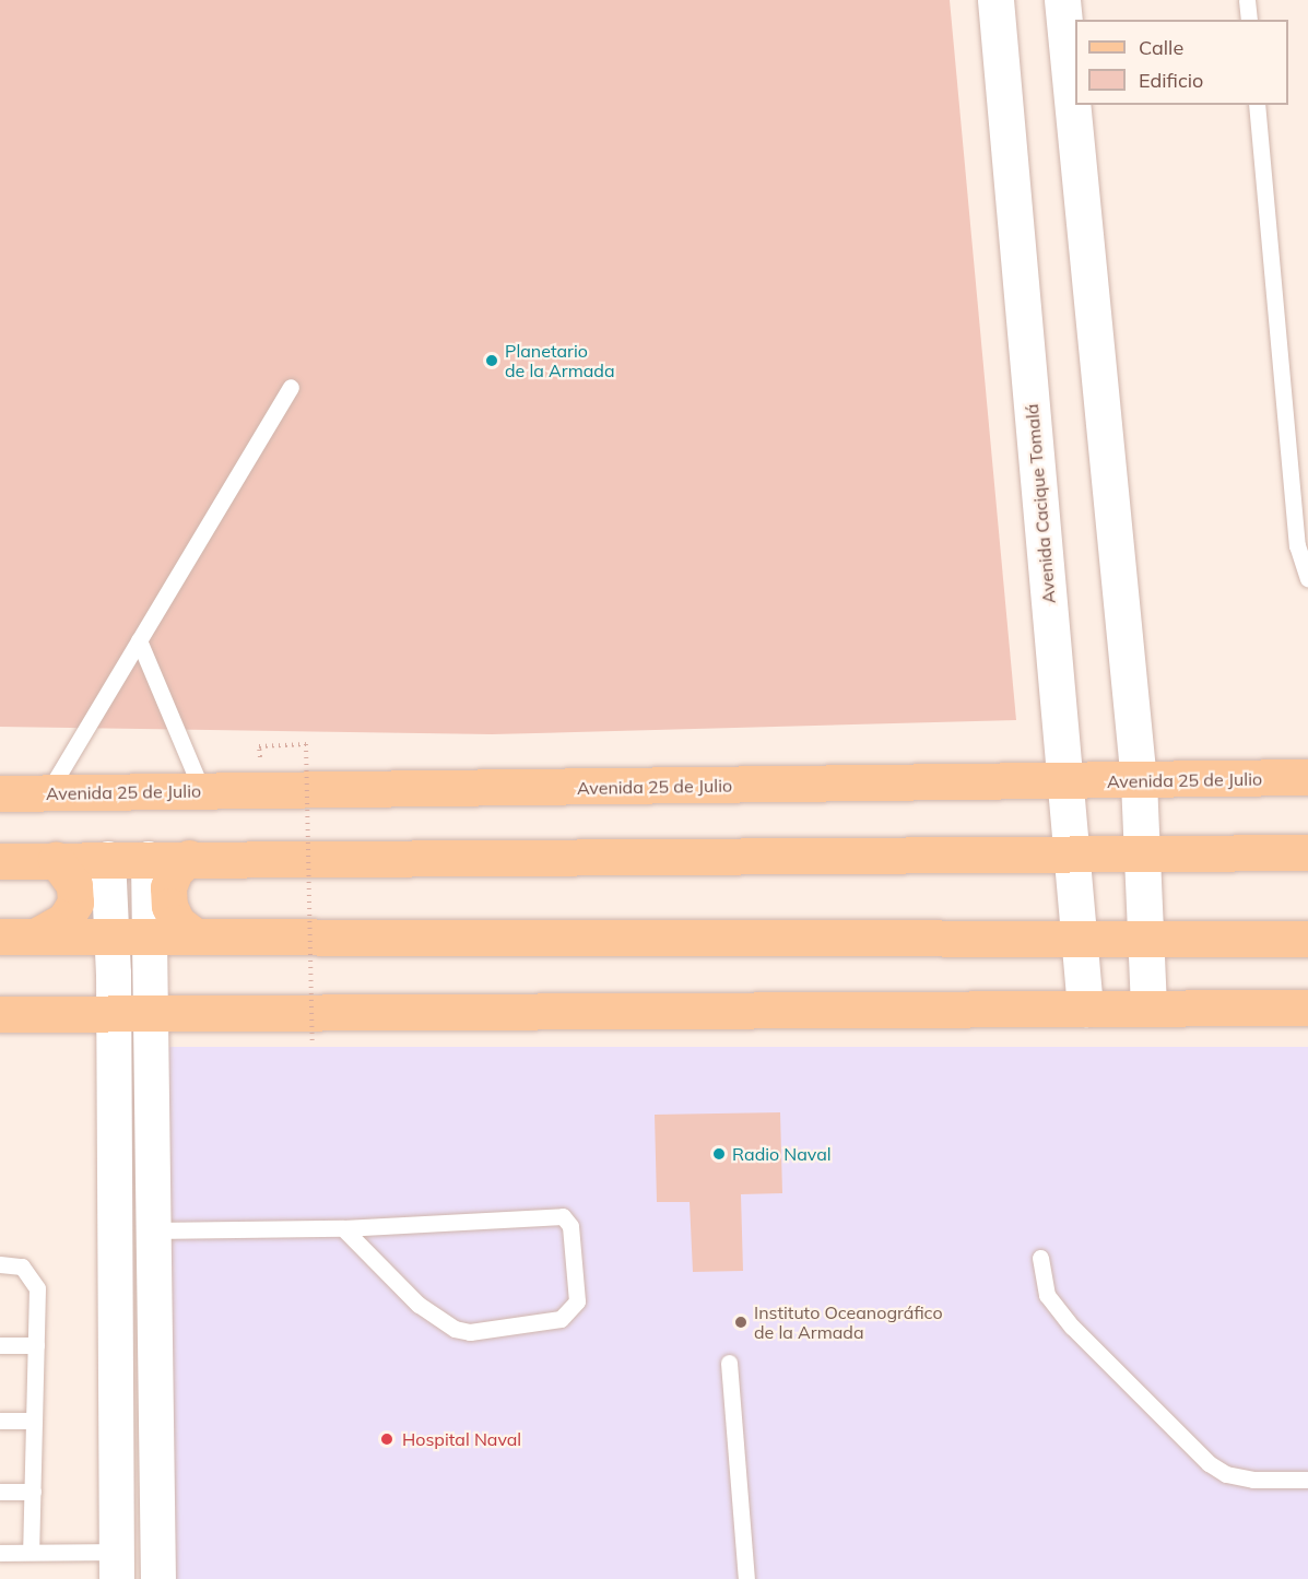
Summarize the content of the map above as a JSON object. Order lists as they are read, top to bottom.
{
  "streets": {
    "main road": ["Avenida Cacique Tomalá", "Avenida 25 de Julio"]
  },
  "crossings": [
    ["Avenida Cacique Tomalá", "Avenida 25 de Julio"]
  ],
  "places": [
    "Planetario de la Armada",
    "Radio Naval",
    "Instituto Oceanográfico de la Armada",
    "Hospital Naval"
  ],
  "legend": ["Calle", "Edificio"]
}
